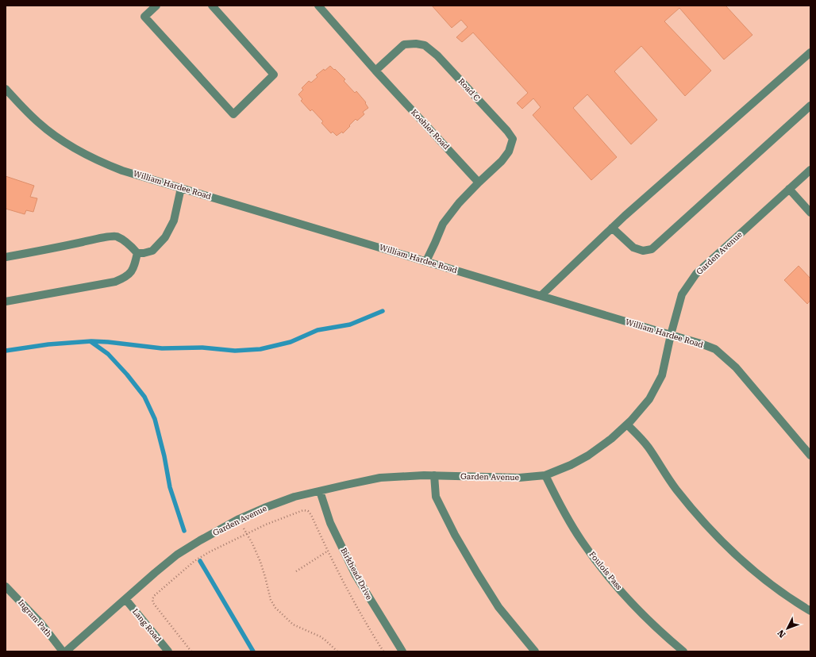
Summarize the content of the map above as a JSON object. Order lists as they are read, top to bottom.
{
  "streets": {
    "street": [
      "Road C",
      "Koehler Road",
      "William Hardee Road",
      "Garden Avenue",
      "Foulois Pass",
      "Birkhead Drive",
      "Ingram Path",
      "Lang Road"
    ]
  },
  "crossings": [
    ["Road C", "Koehler Road"],
    ["William Hardee Road", "Garden Avenue"],
    ["Garden Avenue", "Foulois Pass"],
    ["Garden Avenue", "Birkhead Drive"],
    ["Garden Avenue", "Lang Road"]
  ],
  "north": "bottom left"
}
